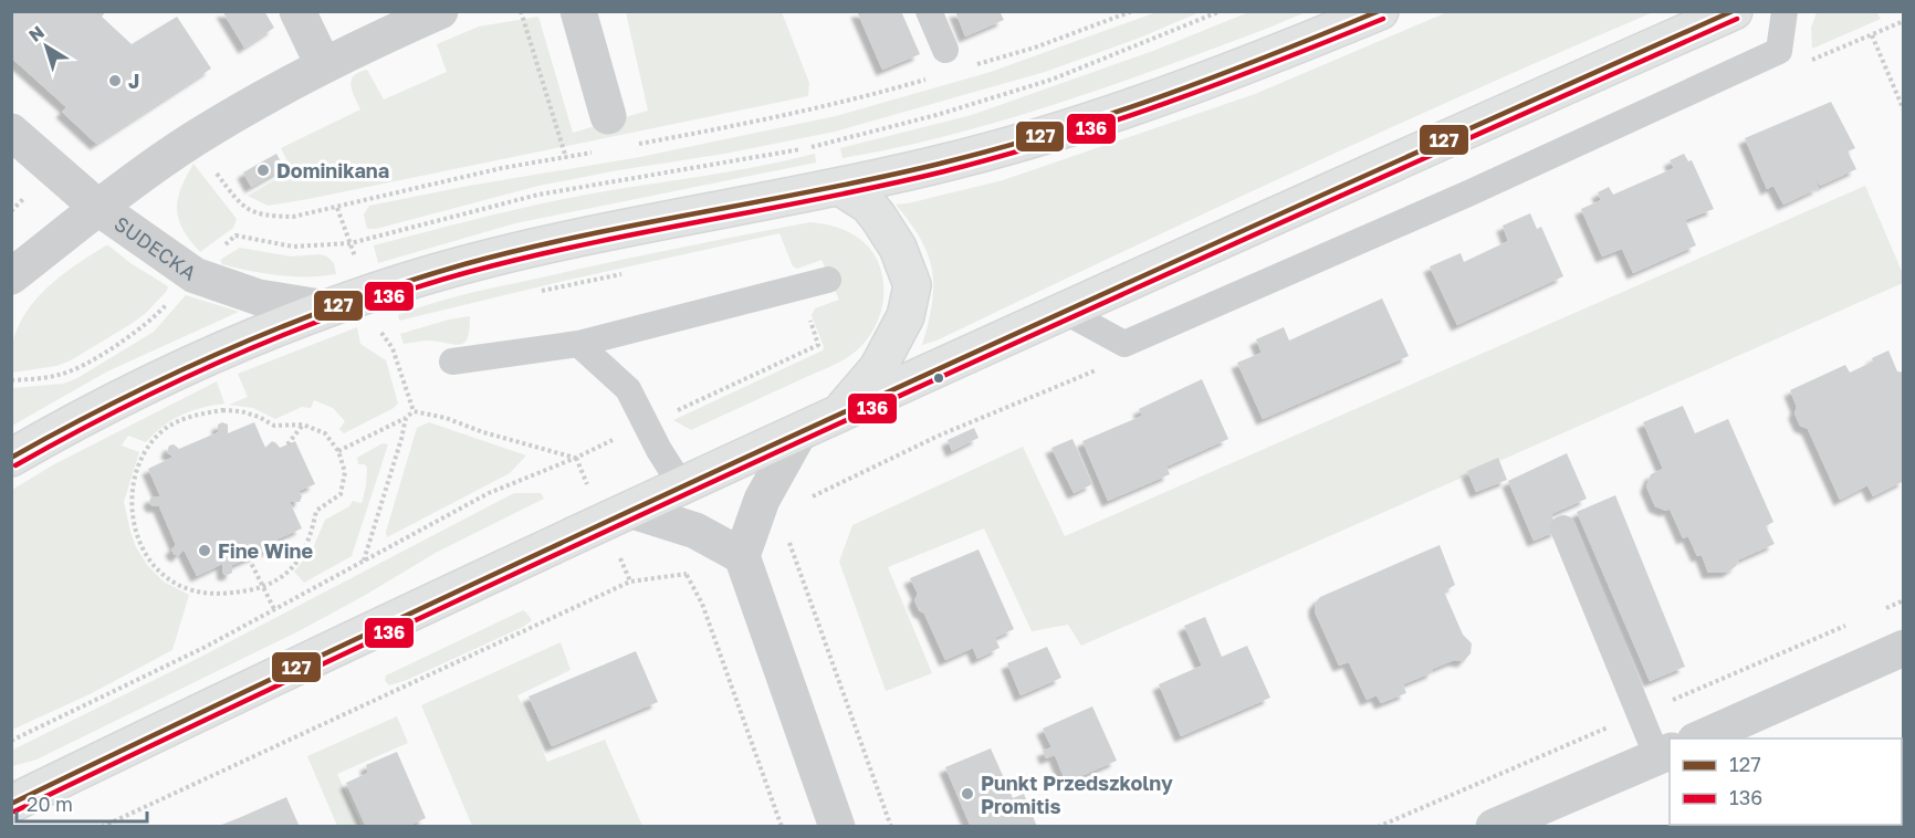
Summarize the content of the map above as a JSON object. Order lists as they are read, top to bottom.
{
  "streets": {
    "street": ["SUDECKA"]
  },
  "places": [
    "J",
    "Dominikana",
    "Fine Wine",
    "Punkt Przedszkolny Promitis"
  ],
  "lines": ["transit line 127", "transit line 136"],
  "legend": ["127", "136"],
  "scale_bar": "20 m",
  "north": "top left"
}
